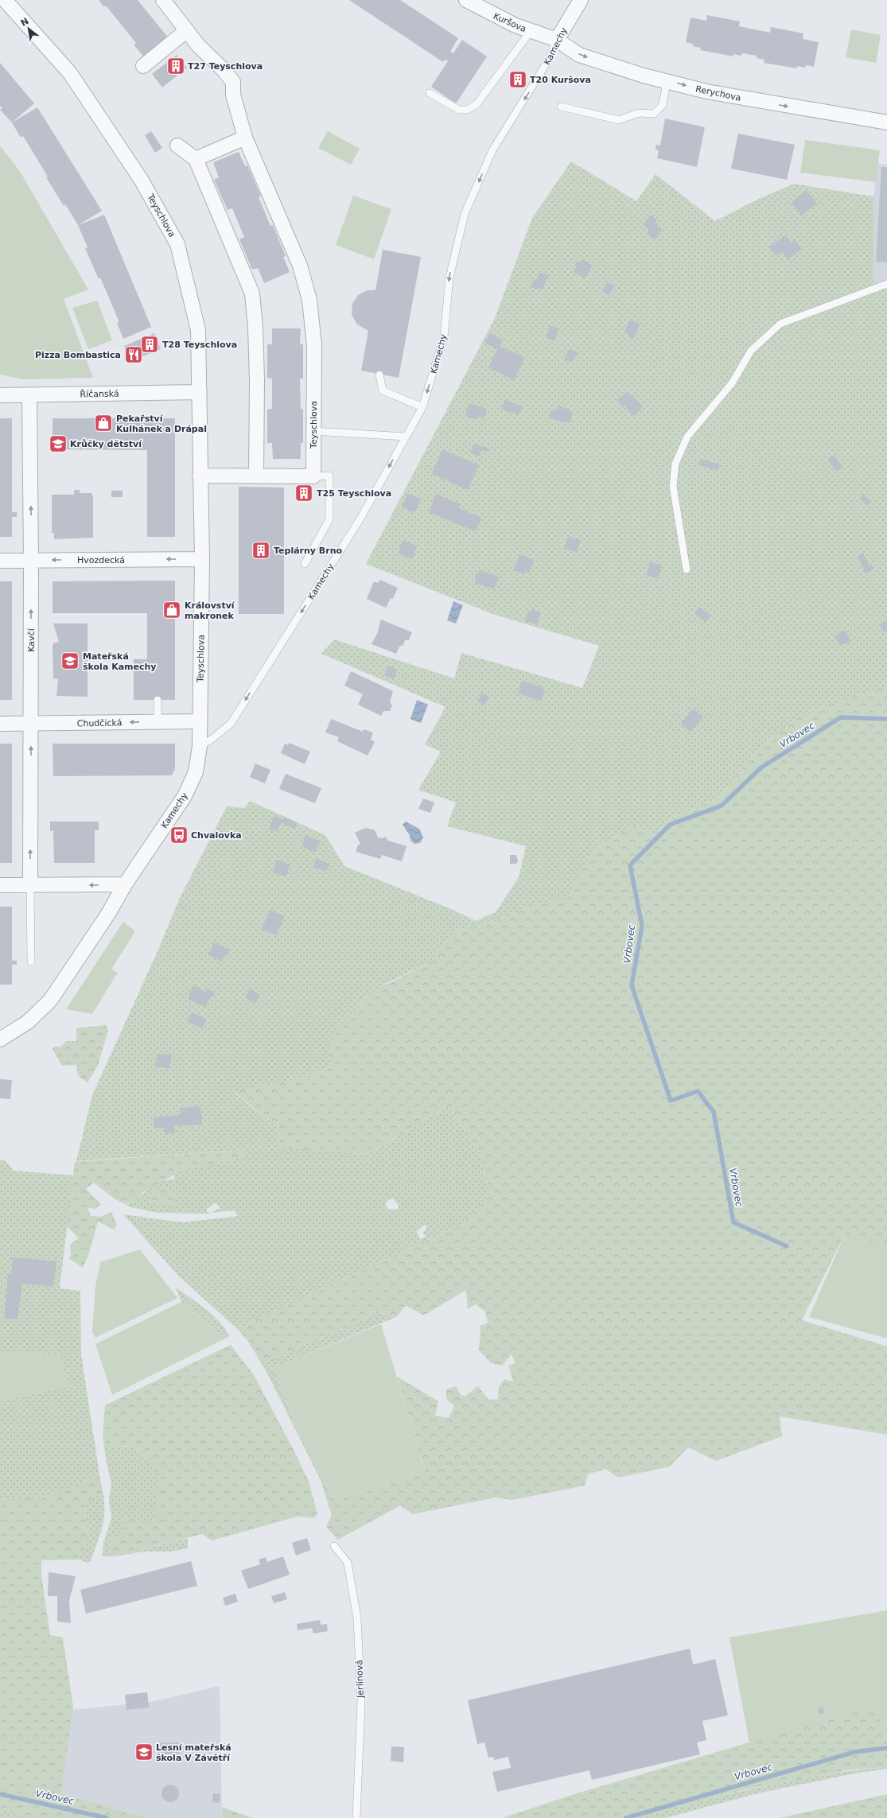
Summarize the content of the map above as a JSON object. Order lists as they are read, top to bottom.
{
  "streets": {
    "street": [
      "Kuršova",
      "Kamechy",
      "Rerychova",
      "Teyschlova",
      "Říčanská",
      "Hvozdecká",
      "Kavčí",
      "Chudčická"
    ],
    "lane": ["Jerlínová"]
  },
  "crossings": [
    ["Kuršova", "Kamechy"],
    ["Kuršova", "Rerychova"],
    ["Kamechy", "Rerychova"],
    ["Kamechy", "Teyschlova"],
    ["Teyschlova", "Říčanská"],
    ["Teyschlova", "Hvozdecká"],
    ["Teyschlova", "Chudčická"],
    ["Říčanská", "Kavčí"],
    ["Hvozdecká", "Kavčí"],
    ["Kavčí", "Chudčická"]
  ],
  "one_way": [
    "Kamechy",
    "Rerychova",
    "Hvozdecká",
    "Kavčí",
    "Chudčická"
  ],
  "water": ["Vrbovec"],
  "places": {
    "building": [
      "T27 Teyschlova",
      "T20 Kuršova",
      "T28 Teyschlova",
      "T25 Teyschlova",
      "Teplárny Brno"
    ],
    "restaurant": ["Pizza Bombastica"],
    "shop": ["Pekařství Kulhánek a Drápal", "Království makronek"],
    "school or university": ["Krůčky dětství", "Mateřská škola Kamechy", "Lesní mateřská škola V Závětří"],
    "bus stop": ["Chvalovka"]
  },
  "north": "top left"
}
